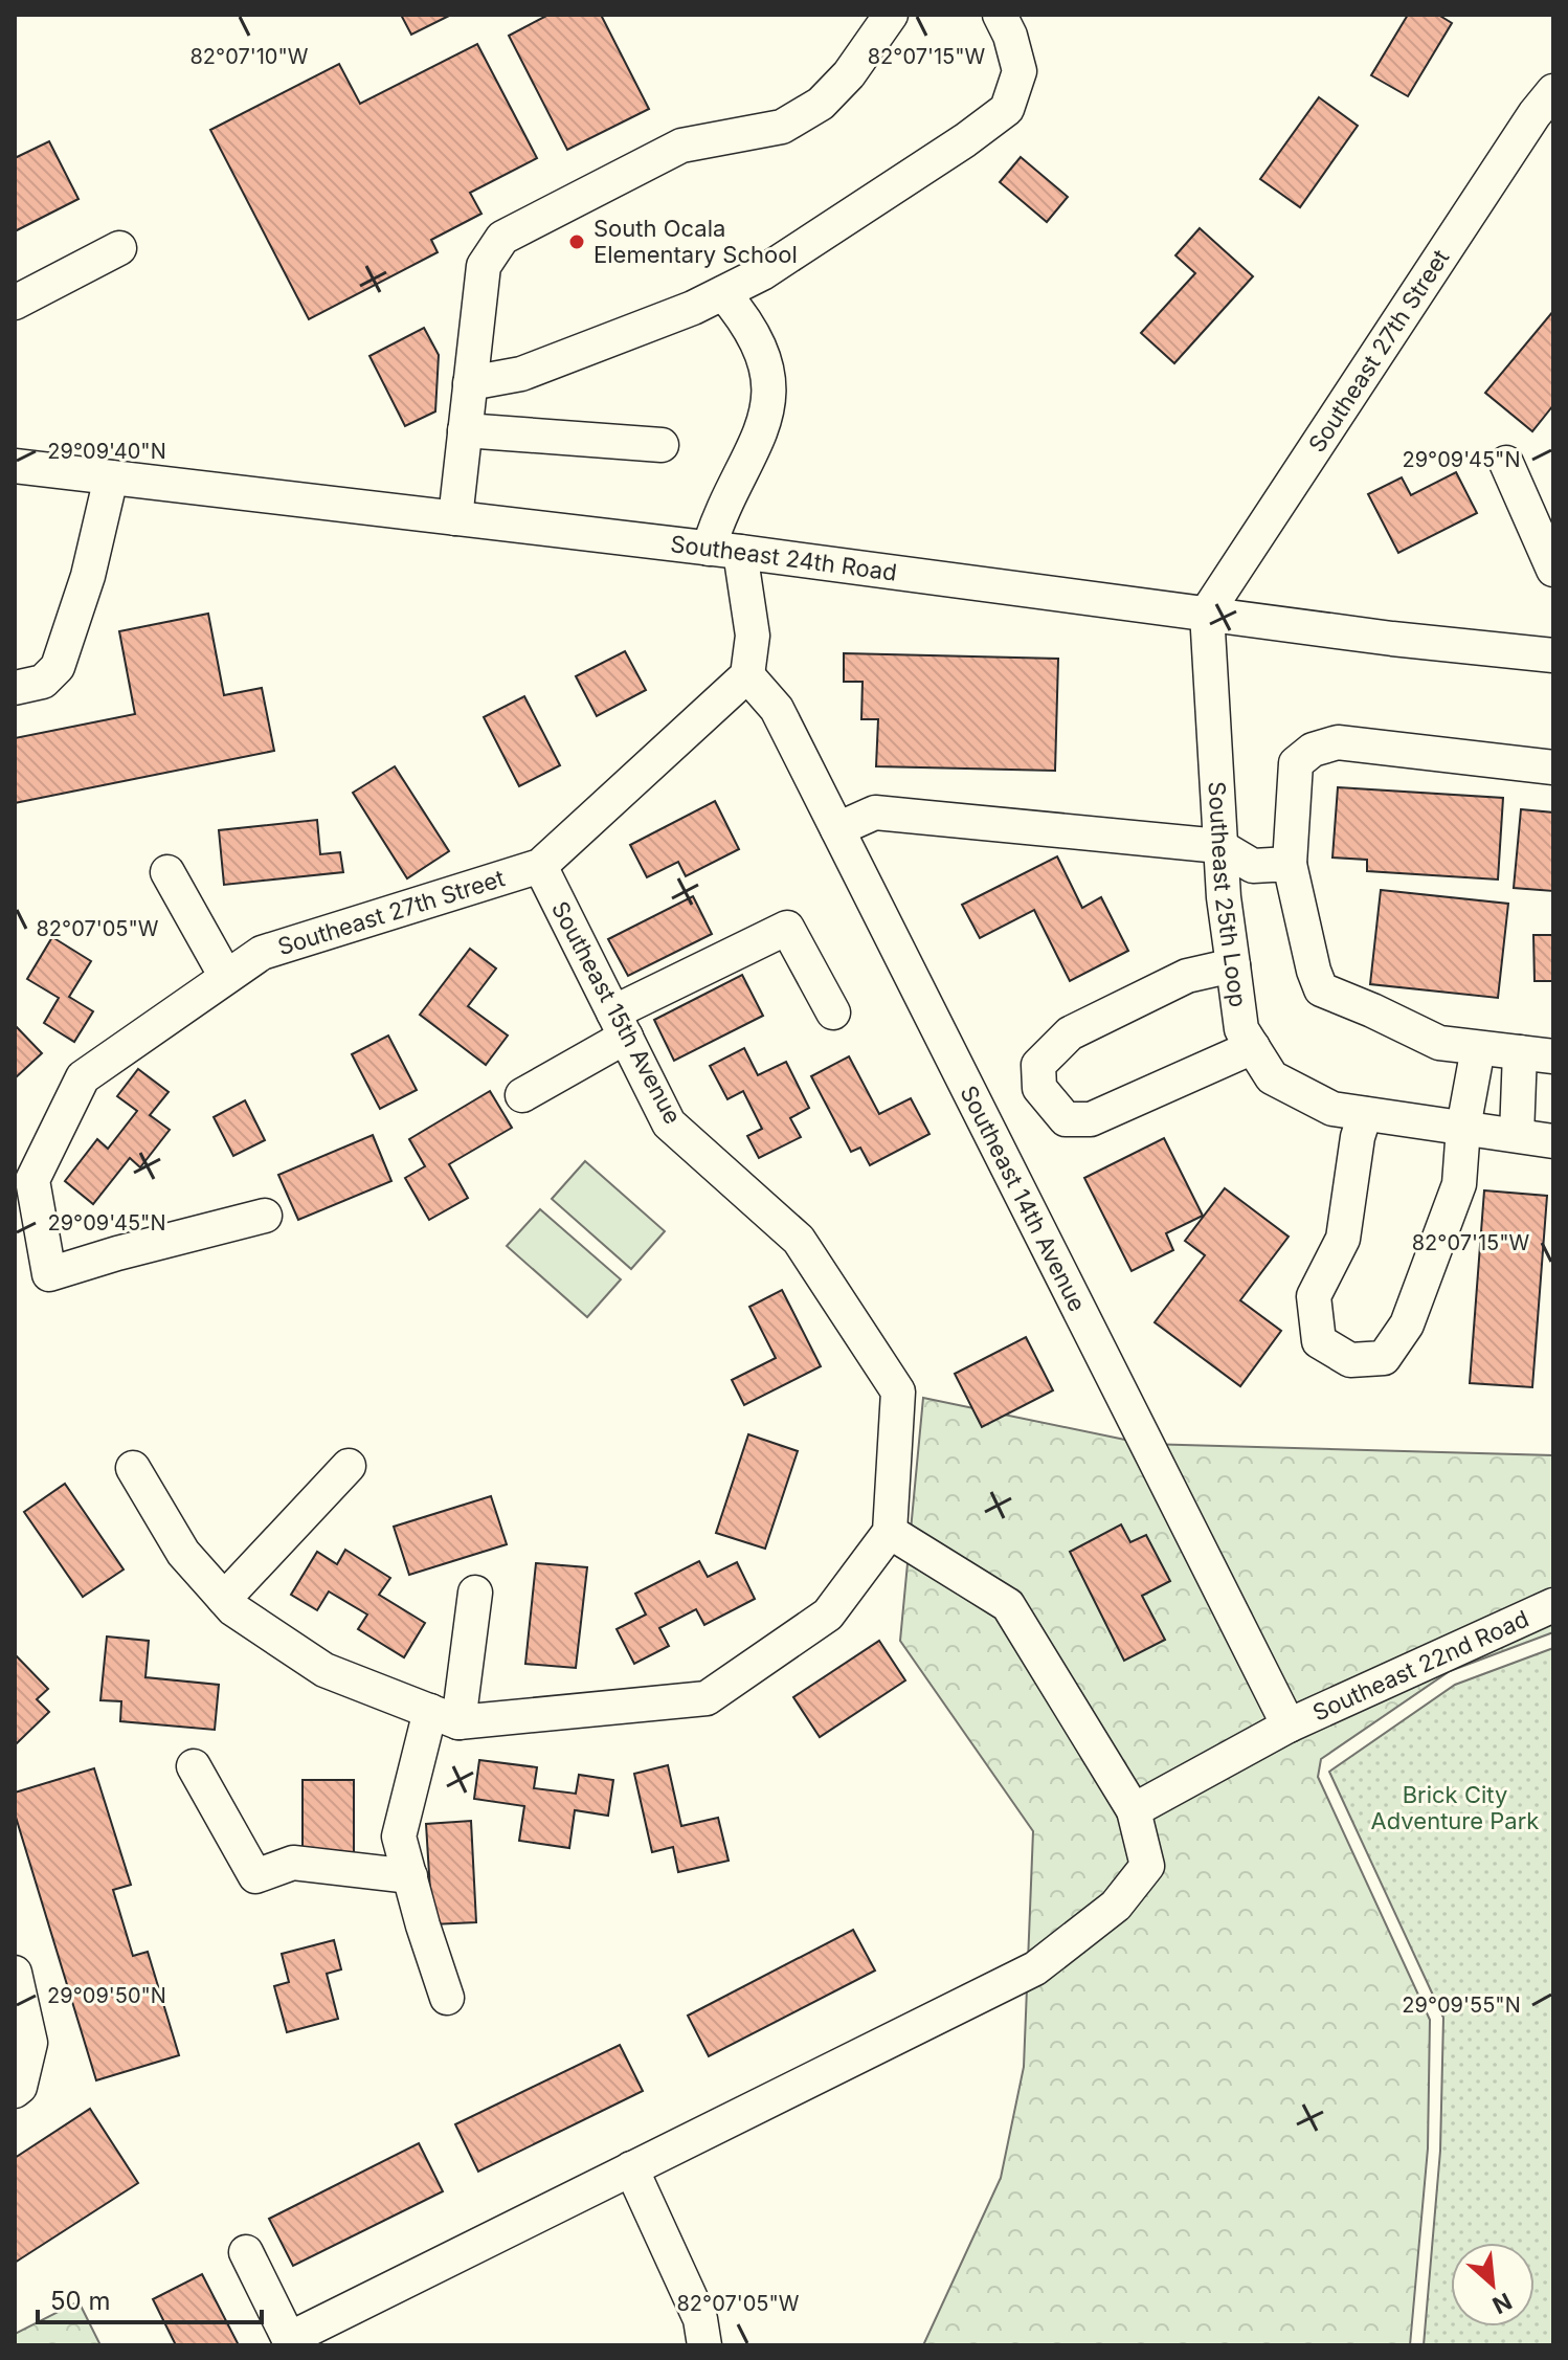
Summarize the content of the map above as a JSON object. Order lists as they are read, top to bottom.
{
  "streets": {
    "street": [
      "Southeast 27th Street",
      "Southeast 24th Road",
      "Southeast 25th Loop",
      "Southeast 15th Avenue",
      "Southeast 14th Avenue",
      "Southeast 22nd Road"
    ]
  },
  "crossings": [
    ["Southeast 27th Street", "Southeast 24th Road"],
    ["Southeast 27th Street", "Southeast 25th Loop"],
    ["Southeast 27th Street", "Southeast 15th Avenue"],
    ["Southeast 27th Street", "Southeast 14th Avenue"],
    ["Southeast 24th Road", "Southeast 25th Loop"],
    ["Southeast 14th Avenue", "Southeast 22nd Road"]
  ],
  "parks": ["Brick City Adventure Park"],
  "places": ["South Ocala Elementary School"],
  "scale_bar": "50 m",
  "north": "bottom right",
  "coordinates": [
    "82°07'10\"W",
    "82°07'15\"W",
    "29°09'40\"N",
    "29°09'45\"N",
    "82°07'05\"W",
    "29°09'50\"N",
    "29°09'55\"N"
  ]
}
